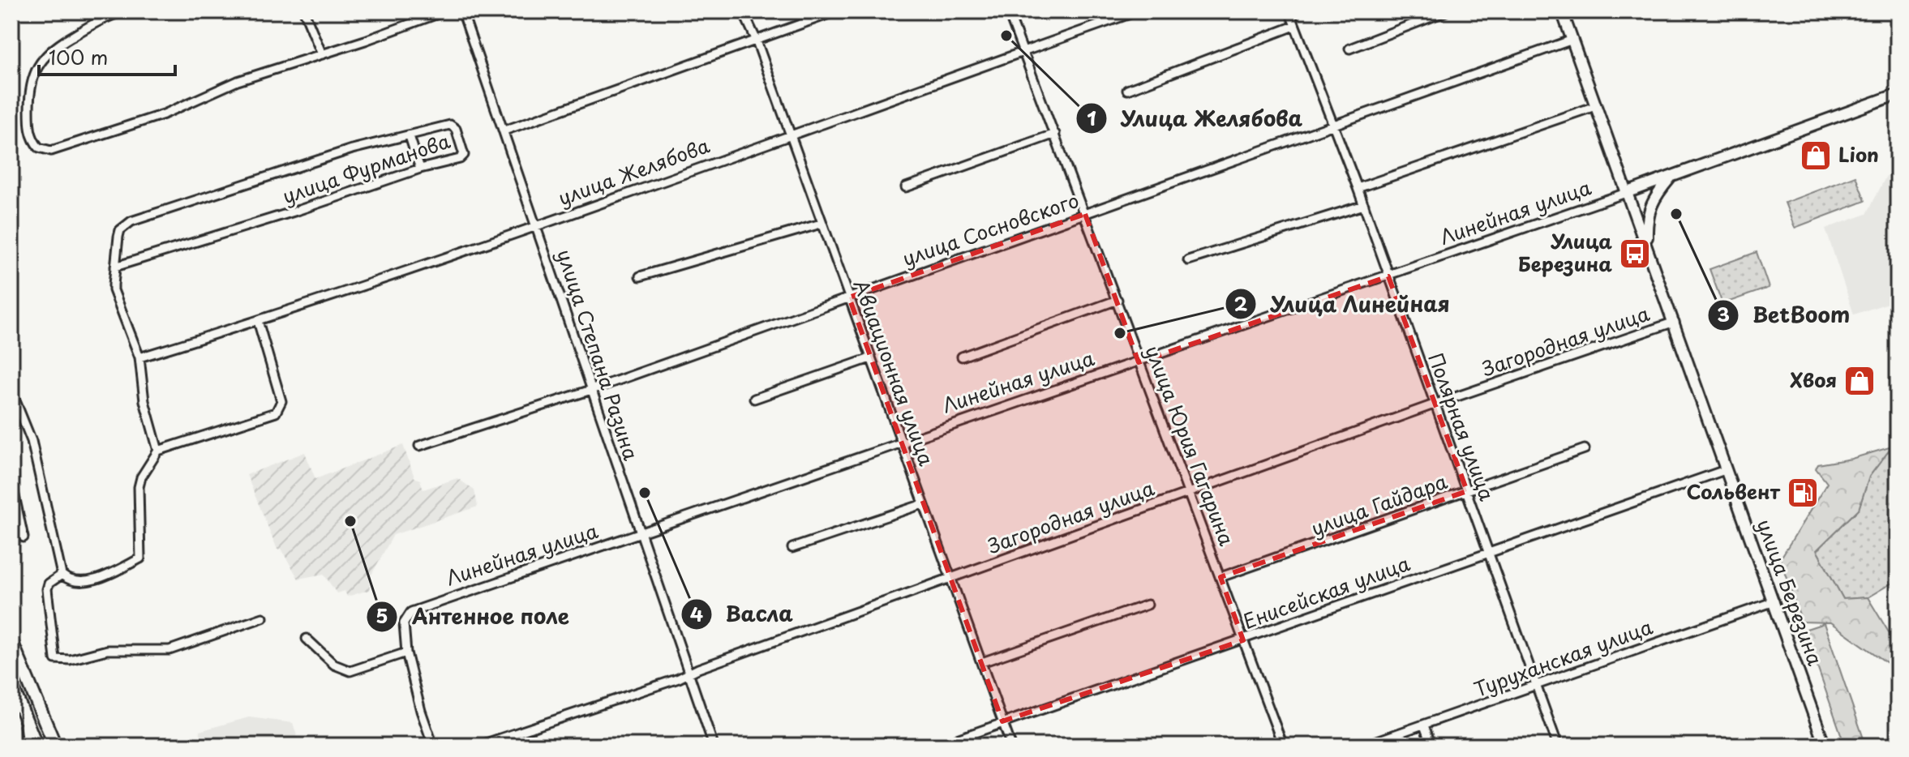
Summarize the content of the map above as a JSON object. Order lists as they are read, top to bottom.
{
  "streets": {
    "street": [
      "улица Фурманова",
      "улица Желябова",
      "Линейная улица",
      "улица Сосновского",
      "Загородная улица",
      "улица Степана Разина",
      "Авиационная улица",
      "Полярная улица",
      "улица Юрия Гагарина",
      "улица Гайдара",
      "улица Березина",
      "Енисейская улица",
      "Туруханская улица"
    ]
  },
  "crossings": [
    ["улица Желябова", "улица Степана Разина"],
    ["улица Желябова", "Авиационная улица"],
    ["улица Желябова", "улица Юрия Гагарина"],
    ["Линейная улица", "улица Степана Разина"],
    ["Линейная улица", "Авиационная улица"],
    ["Линейная улица", "Полярная улица"],
    ["Линейная улица", "улица Юрия Гагарина"],
    ["Линейная улица", "улица Березина"],
    ["улица Сосновского", "улица Степана Разина"],
    ["улица Сосновского", "Авиационная улица"],
    ["улица Сосновского", "Полярная улица"],
    ["улица Сосновского", "улица Юрия Гагарина"],
    ["улица Сосновского", "улица Березина"],
    ["Загородная улица", "улица Степана Разина"],
    ["Загородная улица", "Авиационная улица"],
    ["Загородная улица", "Полярная улица"],
    ["Загородная улица", "улица Юрия Гагарина"],
    ["Загородная улица", "улица Березина"],
    ["Авиационная улица", "Енисейская улица"],
    ["Полярная улица", "улица Гайдара"],
    ["Полярная улица", "Енисейская улица"],
    ["Полярная улица", "Туруханская улица"],
    ["улица Юрия Гагарина", "улица Гайдара"],
    ["улица Юрия Гагарина", "Енисейская улица"],
    ["улица Березина", "Енисейская улица"],
    ["улица Березина", "Туруханская улица"]
  ],
  "places": {
    "other": [
      "Улица Желябова",
      "BetBoom",
      "Улица Линейная",
      "Васла",
      "Антенное поле"
    ],
    "shop": ["Lion", "Хвоя"],
    "bus stop": ["Улица Березина"],
    "fuel station": ["Сольвент"]
  },
  "scale_bar": "100 m"
}
